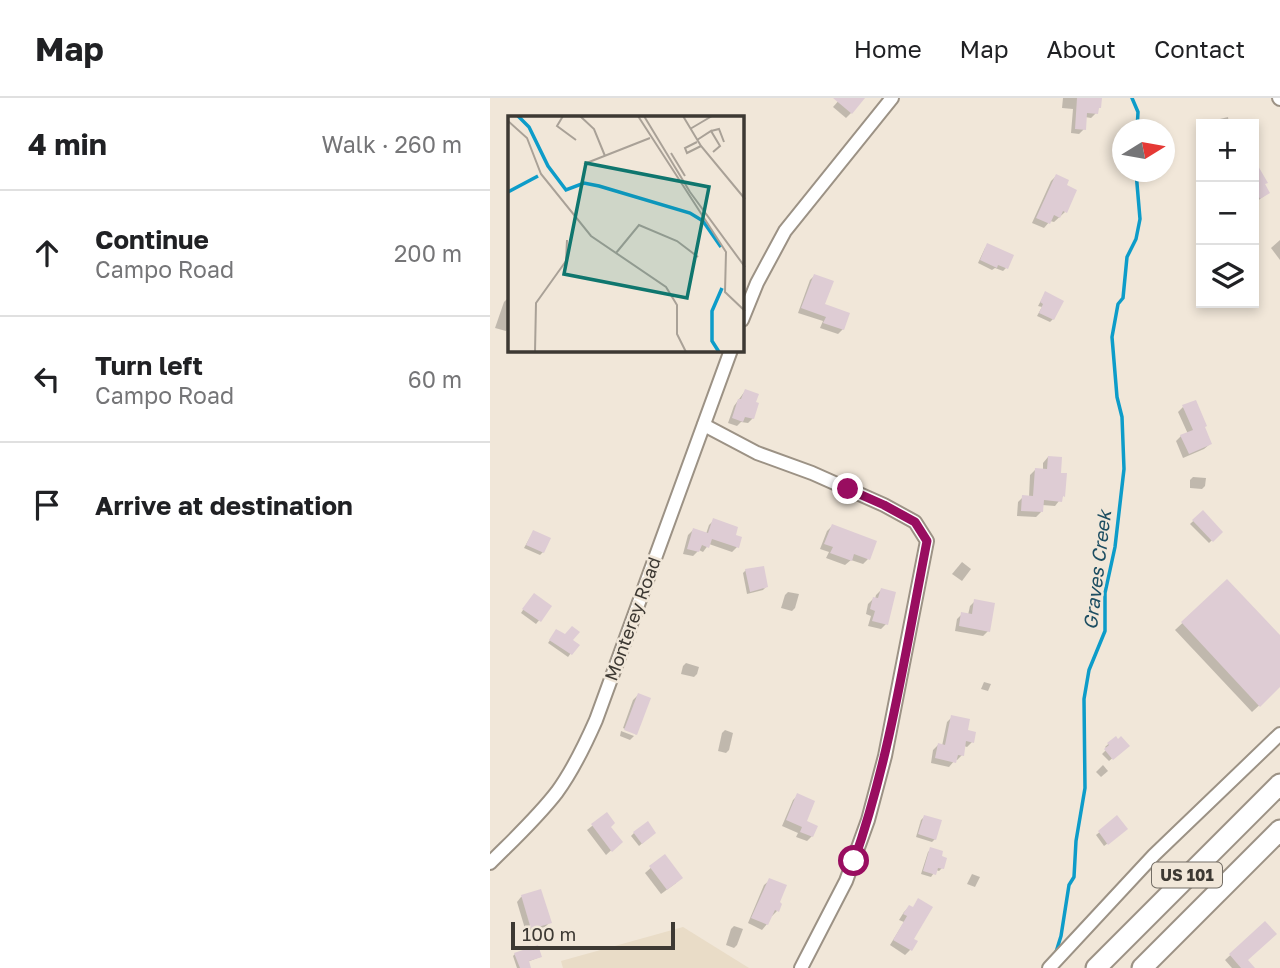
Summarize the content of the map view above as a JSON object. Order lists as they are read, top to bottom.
{
  "streets": {
    "highway": ["US 101"],
    "street": ["Monterey Road"]
  },
  "water": ["Graves Creek"],
  "scale_bar": "100 m",
  "north": "right",
  "page": {
    "header": "Map",
    "nav": [
      "Home",
      "Map",
      "About",
      "Contact"
    ],
    "heading": ["4 min", "Walk · 260 m"],
    "map_buttons": ["+", "−"],
    "list": [
      ["Continue", "Campo Road", "200 m"],
      ["Turn left", "Campo Road", "60 m"],
      "Arrive at destination"
    ],
    "scale": "100 m"
  }
}
